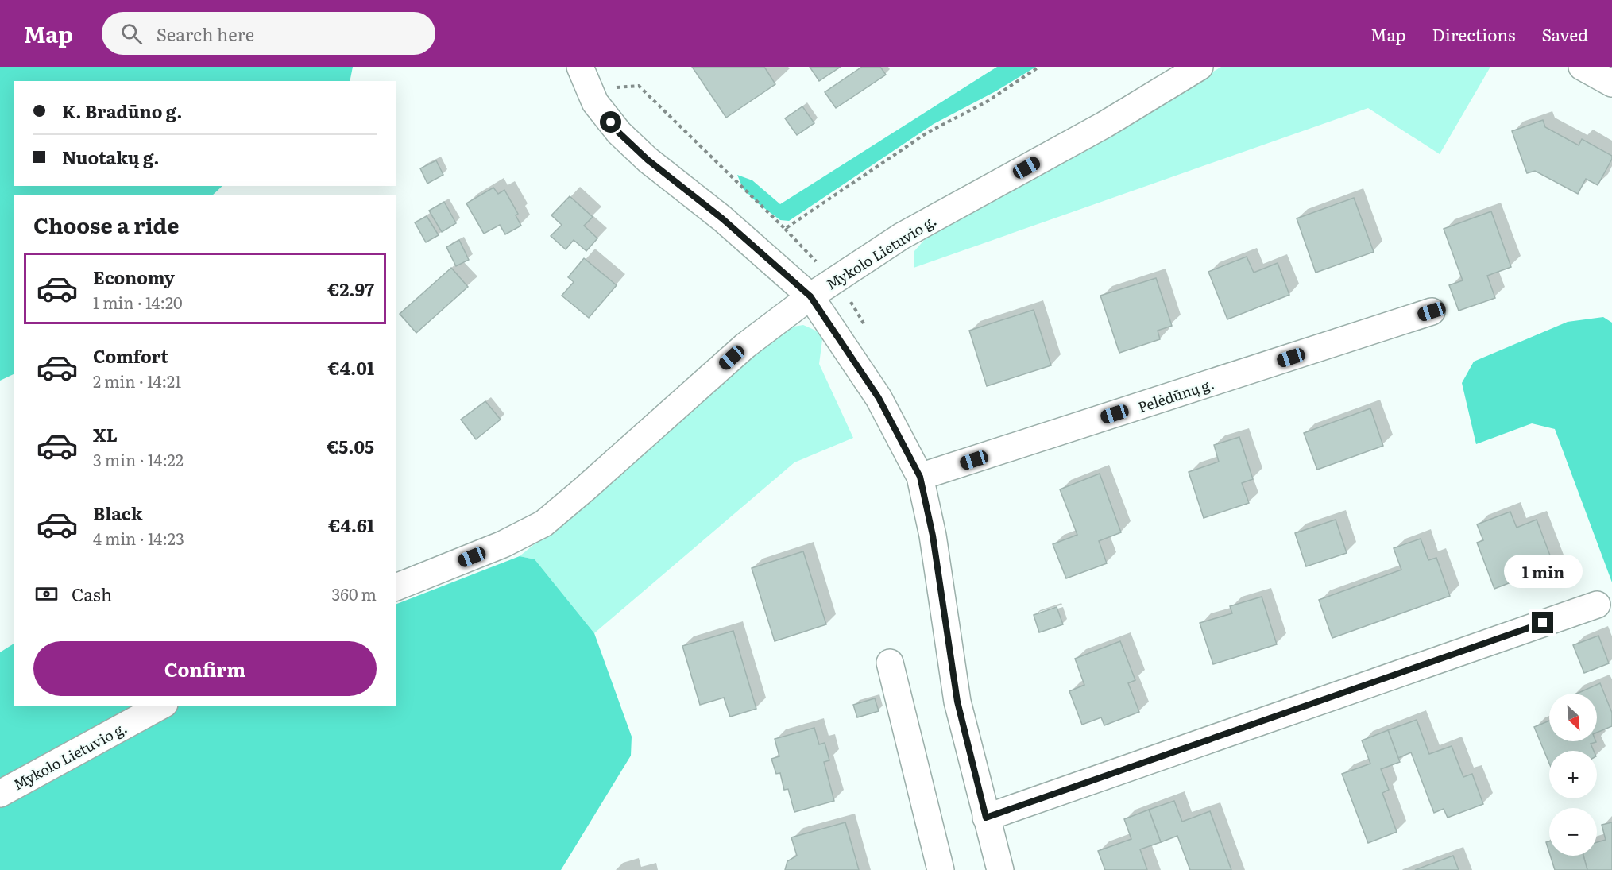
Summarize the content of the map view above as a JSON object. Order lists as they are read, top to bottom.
{
  "streets": {
    "street": ["Mykolo Lietuvio g.", "Pelėdūnų g."]
  },
  "north": "bottom right",
  "page": {
    "header": "Map",
    "search": "Search here",
    "nav": ["Map", "Directions", "Saved"],
    "banner": ["K. Bradūno g.", "Nuotakų g."],
    "heading": "Choose a ride",
    "list": [
      {
        "name": "Economy",
        "note": "1 min · 14:20",
        "value": "€2.97"
      },
      {
        "name": "Comfort",
        "note": "2 min · 14:21",
        "value": "€4.01"
      },
      {
        "name": "XL",
        "note": "3 min · 14:22",
        "value": "€5.05"
      },
      {
        "name": "Black",
        "note": "4 min · 14:23",
        "value": "€4.61"
      }
    ],
    "bubble": "1 min",
    "pay": ["Cash", "360 m"],
    "buttons": "Confirm",
    "map_buttons": ["+", "−"]
  }
}
